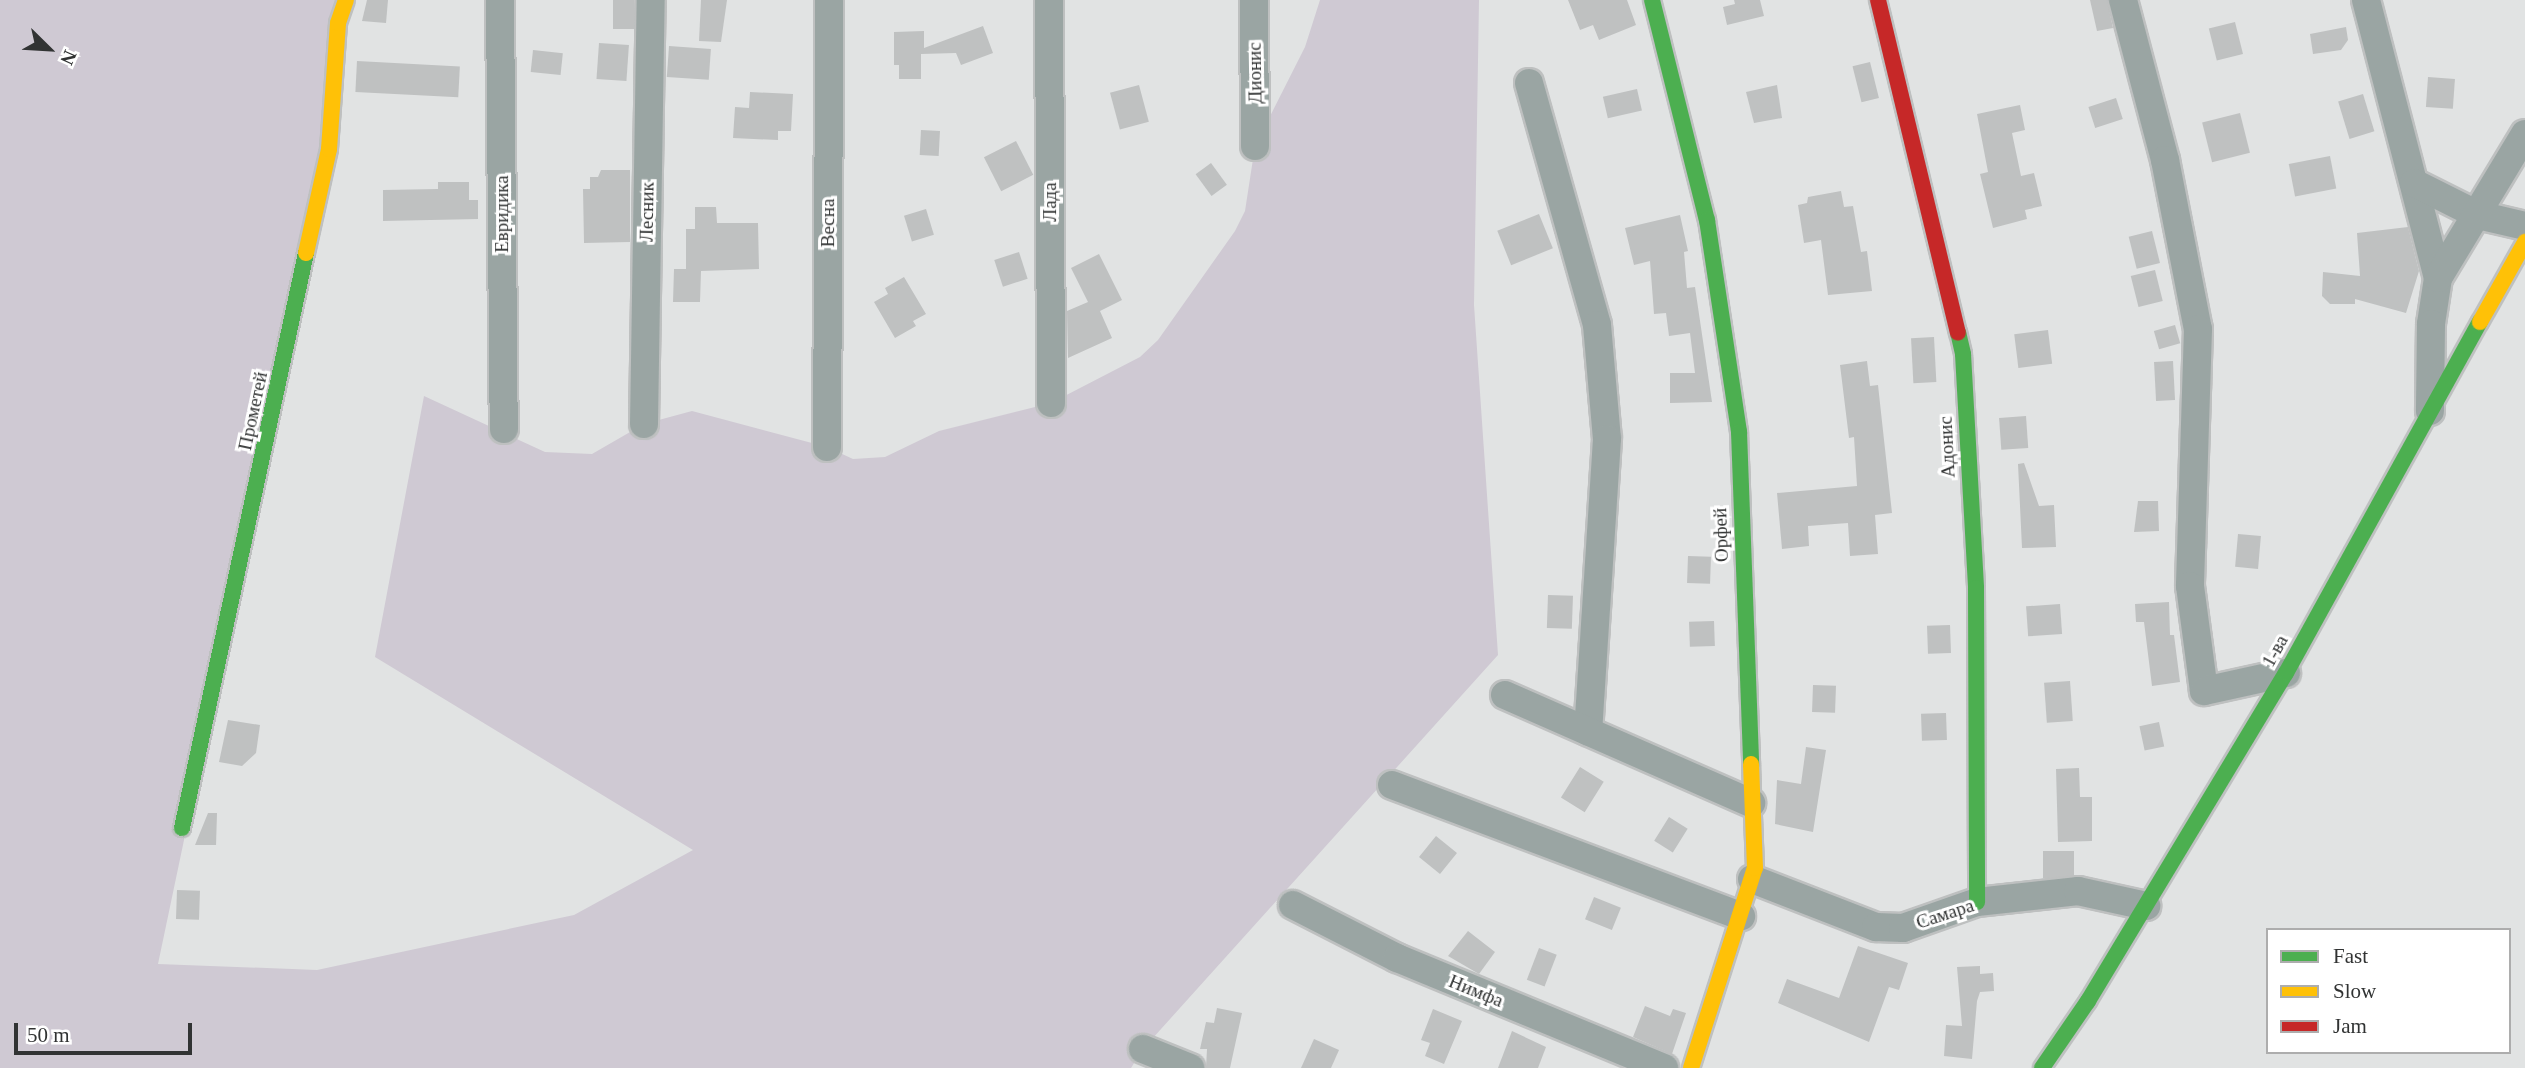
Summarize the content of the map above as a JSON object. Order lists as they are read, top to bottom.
{
  "streets": {
    "street": [
      "Дионис",
      "Лада",
      "Лесник",
      "Евридика",
      "Весна",
      "Прометей",
      "Адонис",
      "Орфей",
      "1-ва",
      "Самара",
      "Нимфа"
    ]
  },
  "crossings": [
    ["Адонис", "Самара"],
    ["Орфей", "Самара"],
    ["1-ва", "Самара"]
  ],
  "legend": ["Fast", "Slow", "Jam"],
  "scale_bar": "50 m",
  "north": "bottom right"
}
